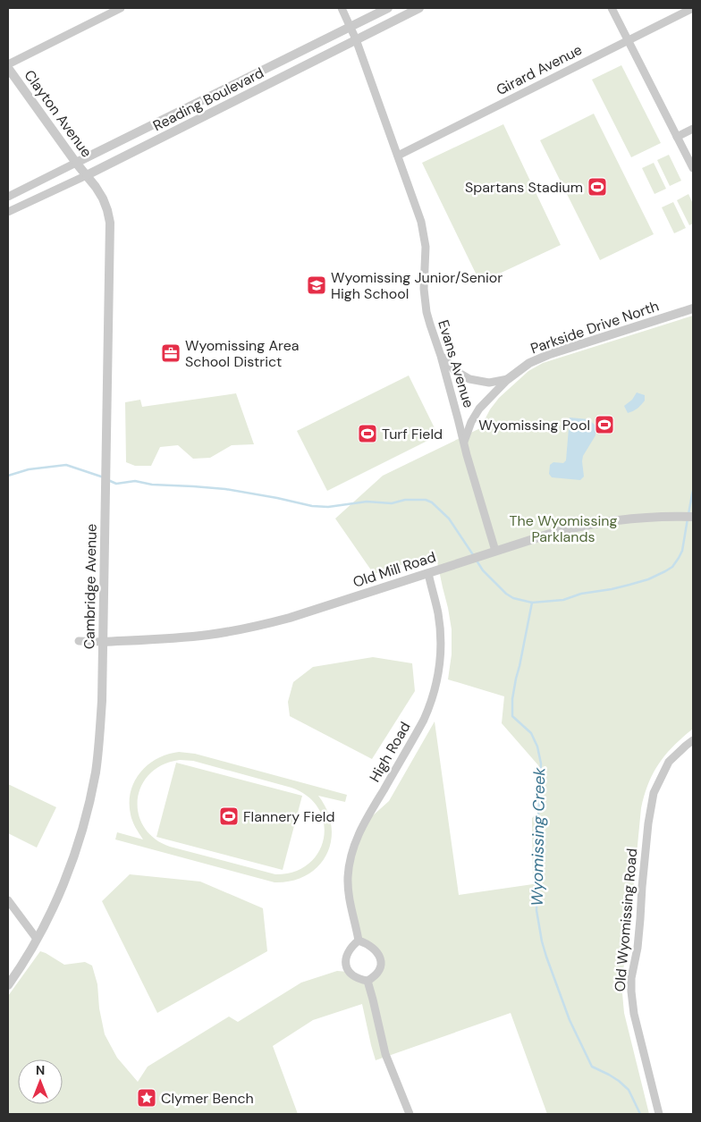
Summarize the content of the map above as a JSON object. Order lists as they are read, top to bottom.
{
  "streets": {
    "street": [
      "Girard Avenue",
      "Reading Boulevard",
      "Clayton Avenue",
      "Parkside Drive North",
      "Evans Avenue",
      "Old Mill Road",
      "Cambridge Avenue",
      "High Road",
      "Old Wyomissing Road"
    ]
  },
  "crossings": [
    ["Girard Avenue", "Evans Avenue"],
    ["Reading Boulevard", "Clayton Avenue"],
    ["Reading Boulevard", "Evans Avenue"],
    ["Reading Boulevard", "Cambridge Avenue"],
    ["Clayton Avenue", "Cambridge Avenue"],
    ["Parkside Drive North", "Evans Avenue"],
    ["Evans Avenue", "Old Mill Road"],
    ["Old Mill Road", "Cambridge Avenue"],
    ["Old Mill Road", "High Road"]
  ],
  "water": ["Wyomissing Creek"],
  "parks": ["The Wyomissing Parklands"],
  "places": {
    "sports": [
      "Spartans Stadium",
      "Wyomissing Pool",
      "Turf Field",
      "Flannery Field"
    ],
    "school or university": ["Wyomissing Junior/Senior High School"],
    "office": ["Wyomissing Area School District"],
    "place": ["Clymer Bench"]
  },
  "north": "top"
}
